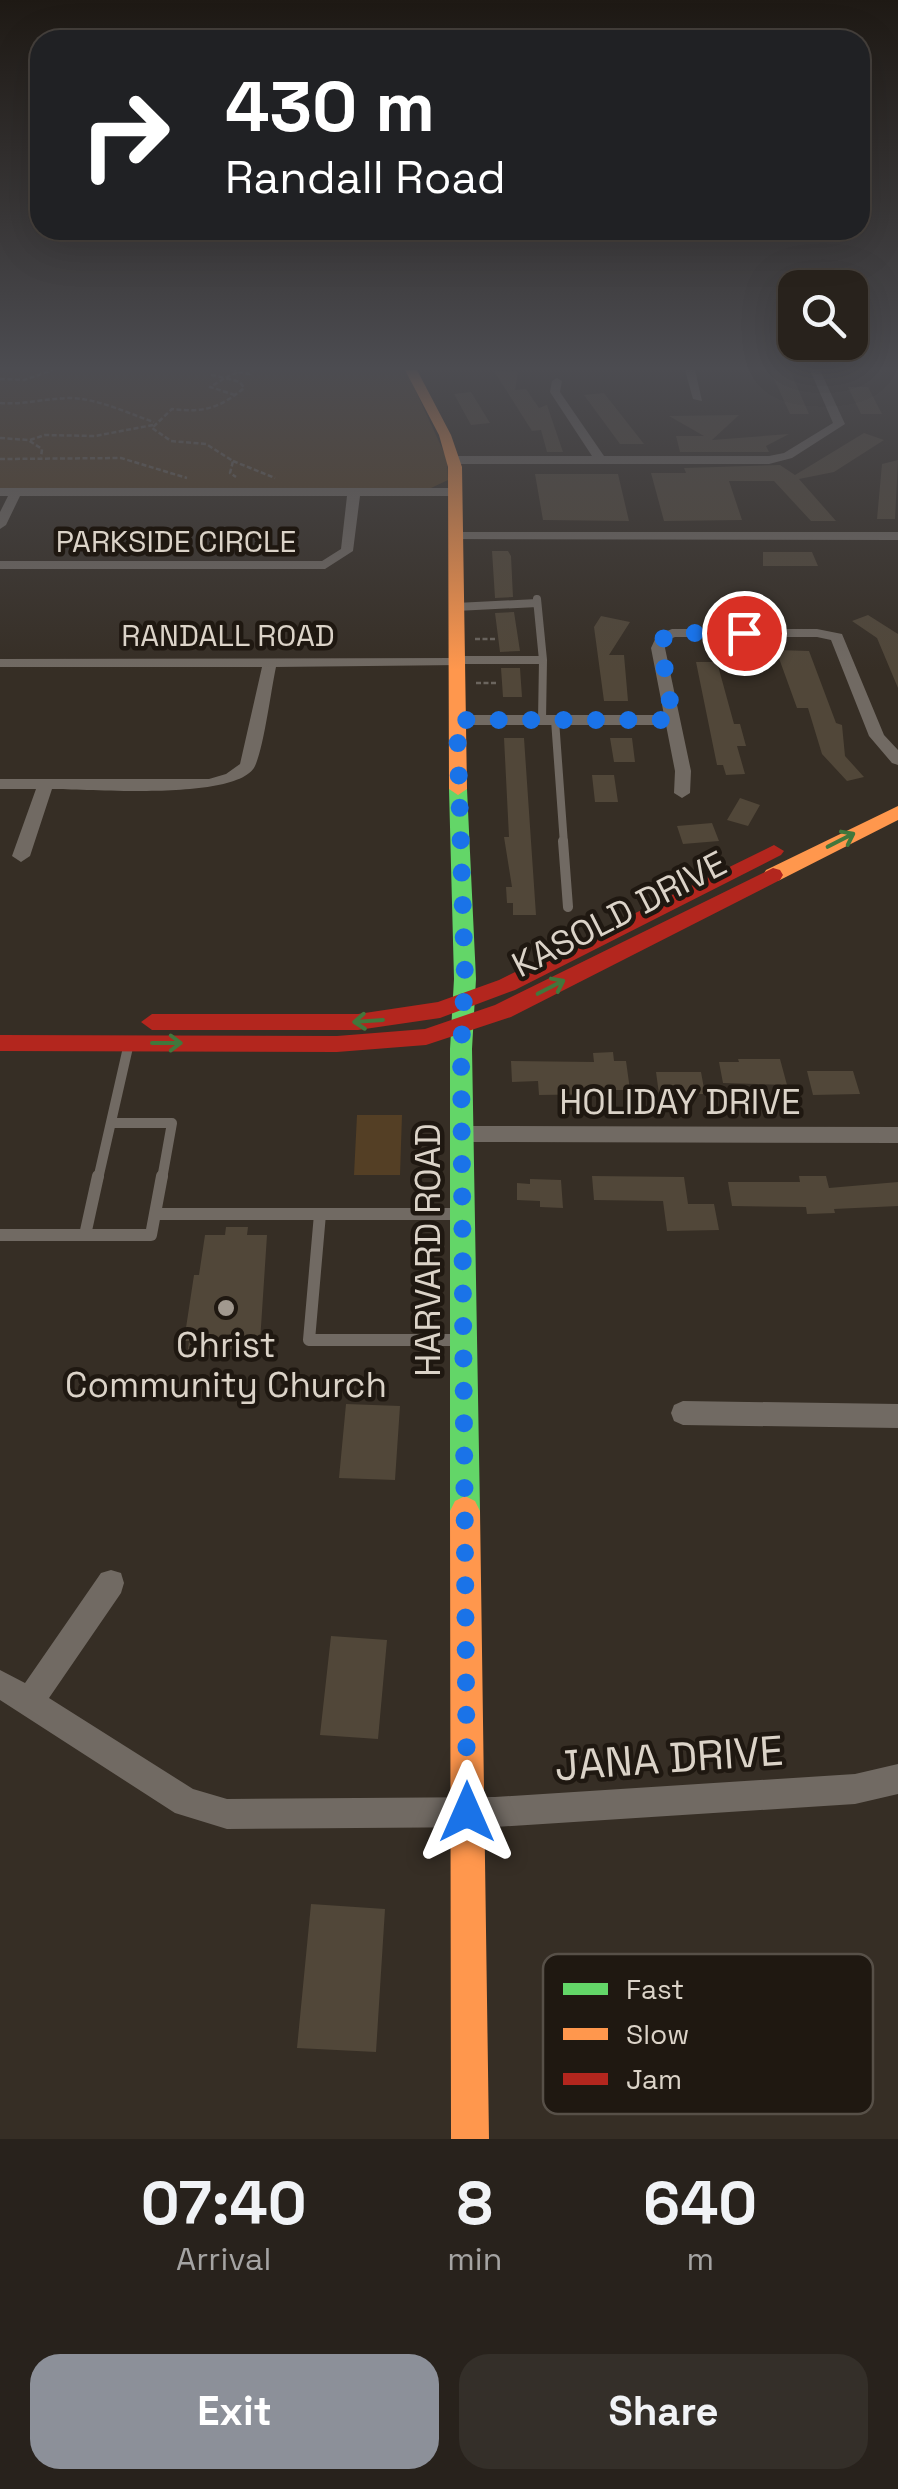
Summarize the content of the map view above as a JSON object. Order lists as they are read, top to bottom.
{
  "streets": {
    "street": [
      "PARKSIDE CIRCLE",
      "RANDALL ROAD",
      "KASOLD DRIVE",
      "HOLIDAY DRIVE",
      "HARVARD ROAD",
      "JANA DRIVE"
    ]
  },
  "crossings": [
    ["RANDALL ROAD", "HARVARD ROAD"],
    ["KASOLD DRIVE", "HARVARD ROAD"],
    ["HOLIDAY DRIVE", "HARVARD ROAD"],
    ["HARVARD ROAD", "JANA DRIVE"]
  ],
  "places": ["Christ Community Church"],
  "legend": ["Fast", "Slow", "Jam"],
  "page": {
    "turn": ["430 m", "Randall Road"],
    "eta": [
      "07:40",
      "Arrival",
      "8",
      "min",
      "640",
      "m"
    ],
    "buttons": ["Exit", "Share"]
  }
}
